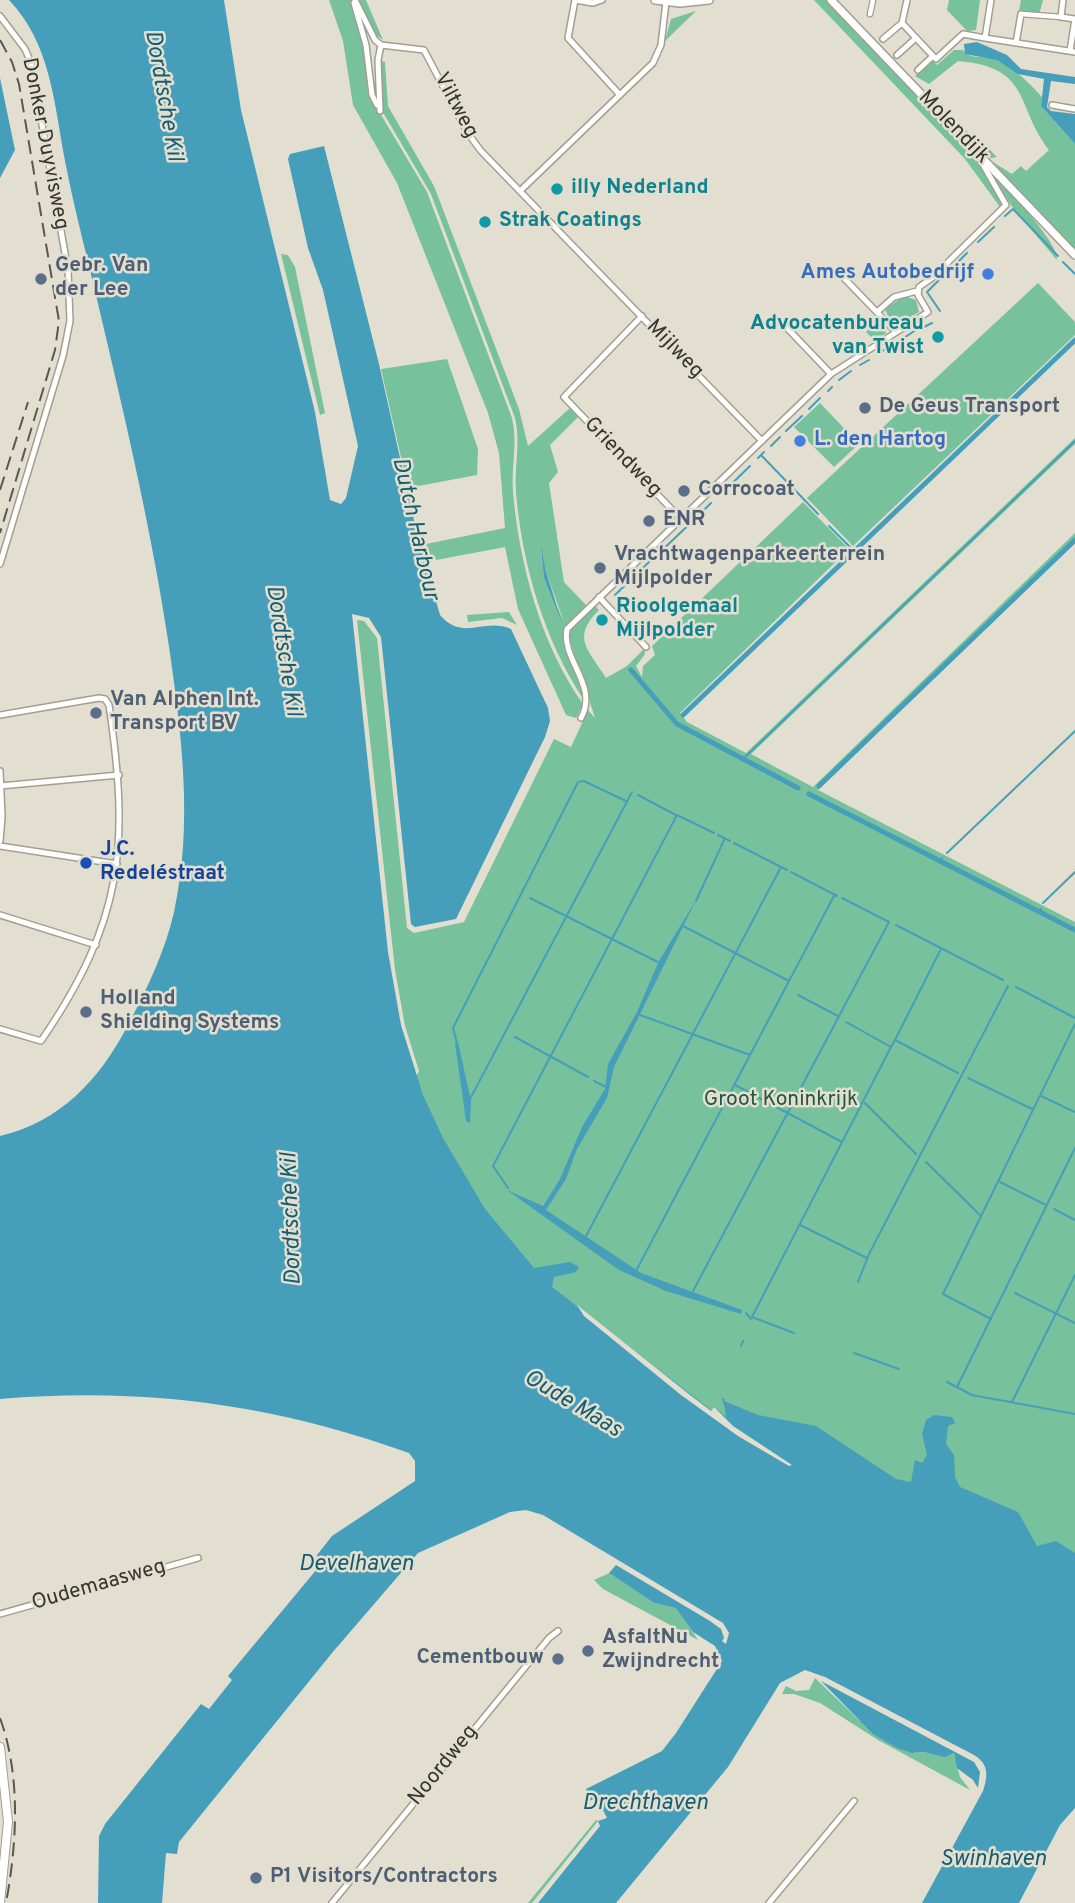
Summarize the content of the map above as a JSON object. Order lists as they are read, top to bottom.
{
  "streets": {
    "street": [
      "Viltweg",
      "Molendijk",
      "Donker Duyvisweg",
      "Mijlweg",
      "Griendweg",
      "Oudemaasweg",
      "Noordweg"
    ]
  },
  "crossings": [
    ["Viltweg", "Mijlweg"],
    ["Mijlweg", "Griendweg"]
  ],
  "water": [
    "Dordtsche Kil",
    "Dutch Harbour",
    "Oude Maas",
    "Develhaven",
    "Drechthaven",
    "Swinhaven"
  ],
  "parks": ["Groot Koninkrijk"],
  "places": [
    "illy Nederland",
    "Strak Coatings",
    "Ames Autobedrijf",
    "Gebr. Van der Lee",
    "Advocatenbureau van Twist",
    "De Geus Transport",
    "L. den Hartog",
    "Corrocoat",
    "ENR",
    "Vrachtwagenparkeerterrein Mijlpolder",
    "Rioolgemaal Mijlpolder",
    "Van Alphen Int. Transport BV",
    "J.C. Redeléstraat",
    "Holland Shielding Systems",
    "AsfaltNu Zwijndrecht",
    "Cementbouw",
    "P1 Visitors/Contractors"
  ]
}
